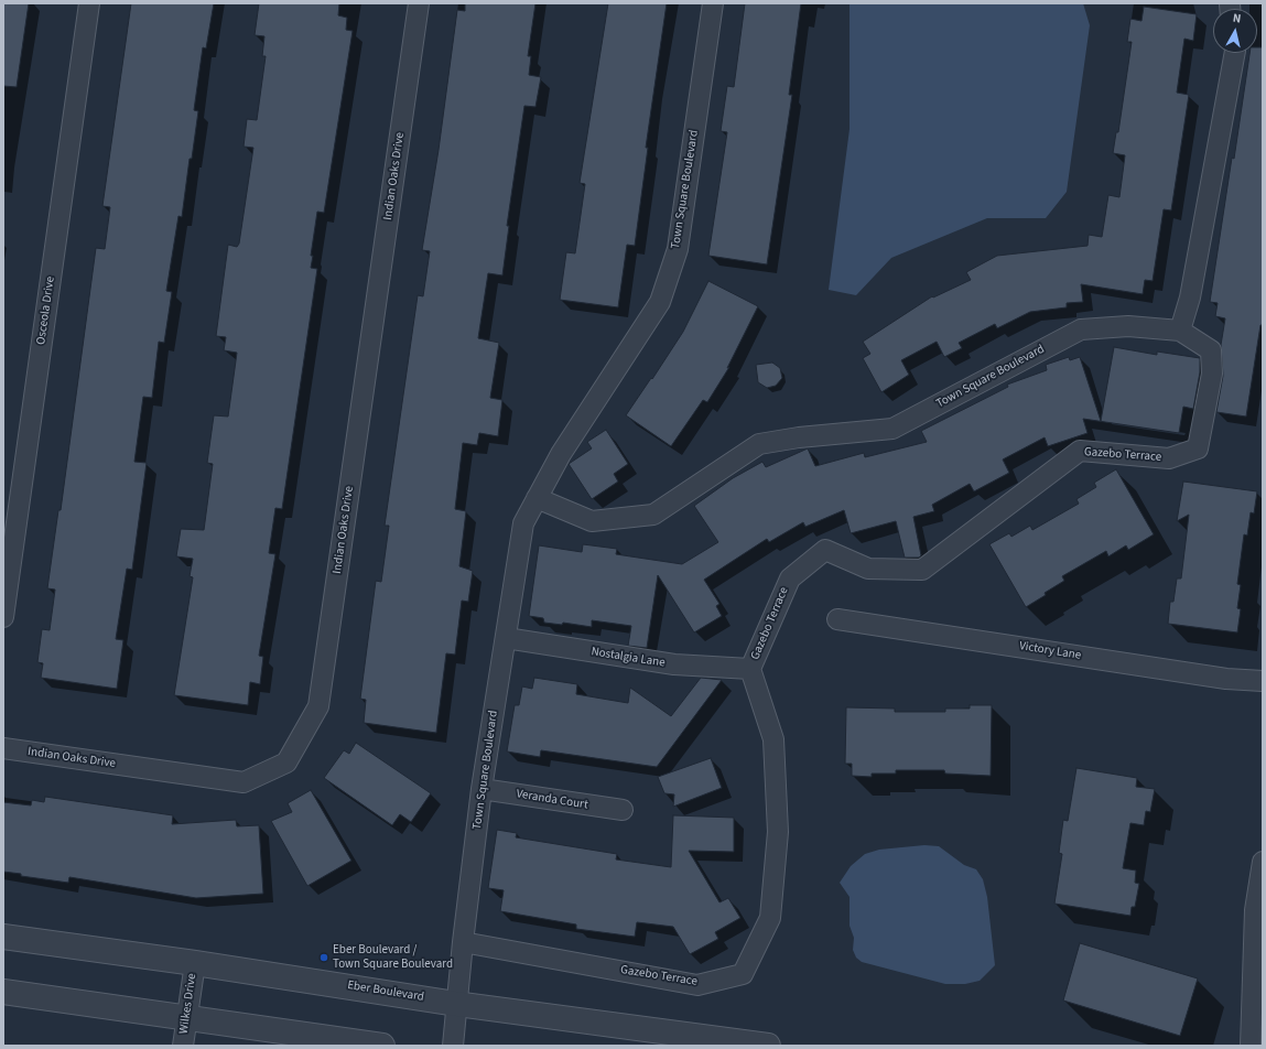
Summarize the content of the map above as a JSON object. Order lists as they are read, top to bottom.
{
  "streets": {
    "street": [
      "Indian Oaks Drive",
      "Town Square Boulevard",
      "Osceola Drive",
      "Gazebo Terrace",
      "Victory Lane",
      "Nostalgia Lane",
      "Veranda Court",
      "Eber Boulevard",
      "Wilkes Drive"
    ]
  },
  "crossings": [
    ["Town Square Boulevard", "Gazebo Terrace"],
    ["Town Square Boulevard", "Nostalgia Lane"],
    ["Town Square Boulevard", "Veranda Court"],
    ["Town Square Boulevard", "Eber Boulevard"],
    ["Gazebo Terrace", "Nostalgia Lane"],
    ["Eber Boulevard", "Wilkes Drive"]
  ],
  "places": ["Eber Boulevard / Town Square Boulevard"],
  "north": "top"
}
